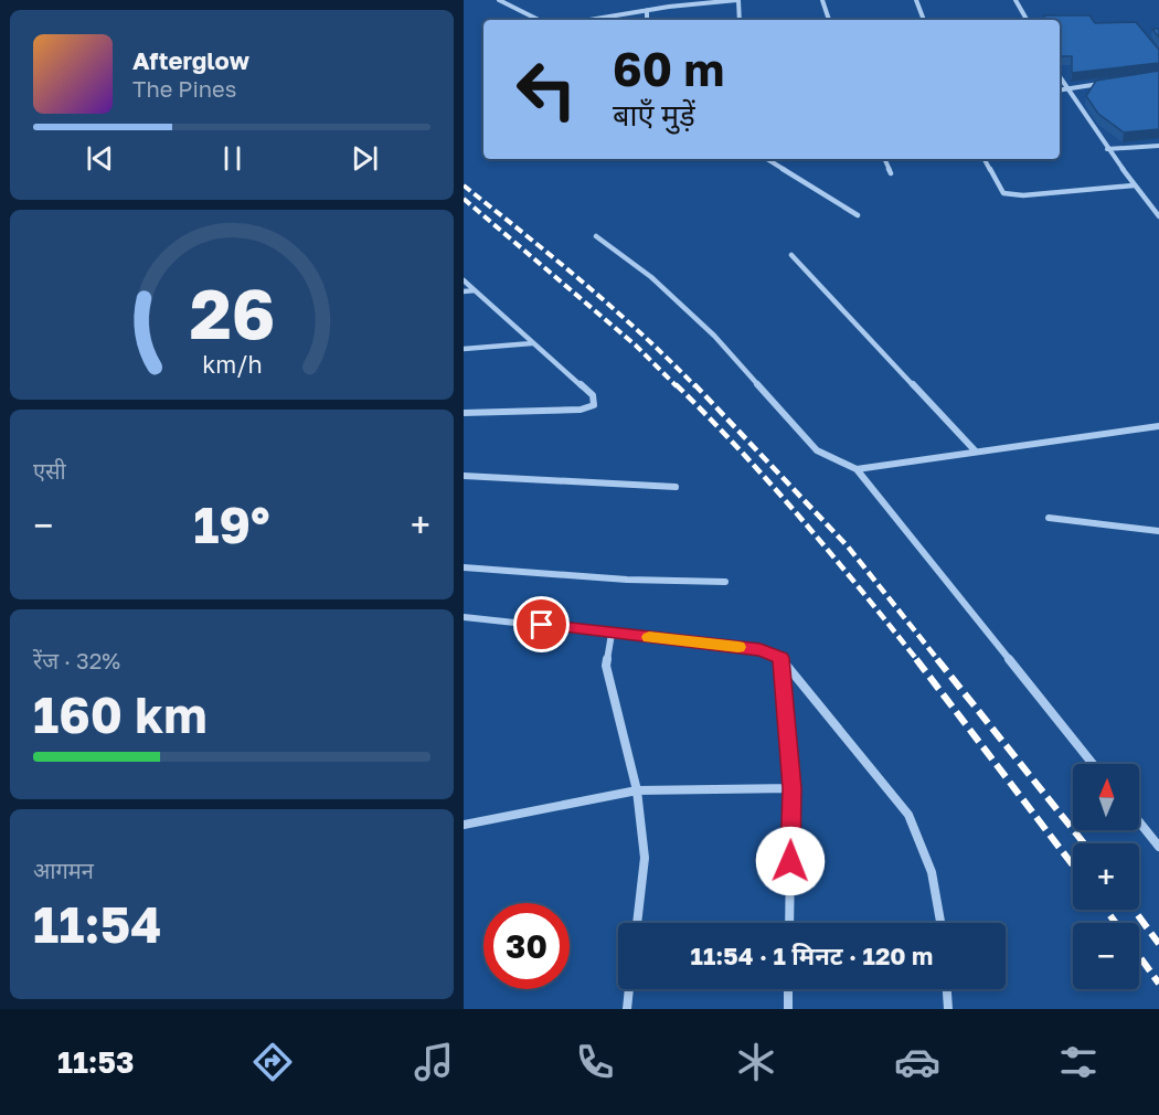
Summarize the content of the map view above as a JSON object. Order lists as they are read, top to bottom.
{
  "north": "top",
  "page": {
    "turn": ["60 m", "बाएँ मुड़ें"],
    "song": ["Afterglow", "The Pines"],
    "tile": [
      "एसी",
      ["रेंज · 32%", "160 km"],
      ["आगमन", "11:54"]
    ],
    "heat": ["−", "19°", "+"],
    "map_buttons": ["+", "−"],
    "limit": "30",
    "trip": "11:54 · 1 मिनट · 120 m",
    "tabs": "11:53",
    "gauge": ["26", "km/h"]
  }
}
